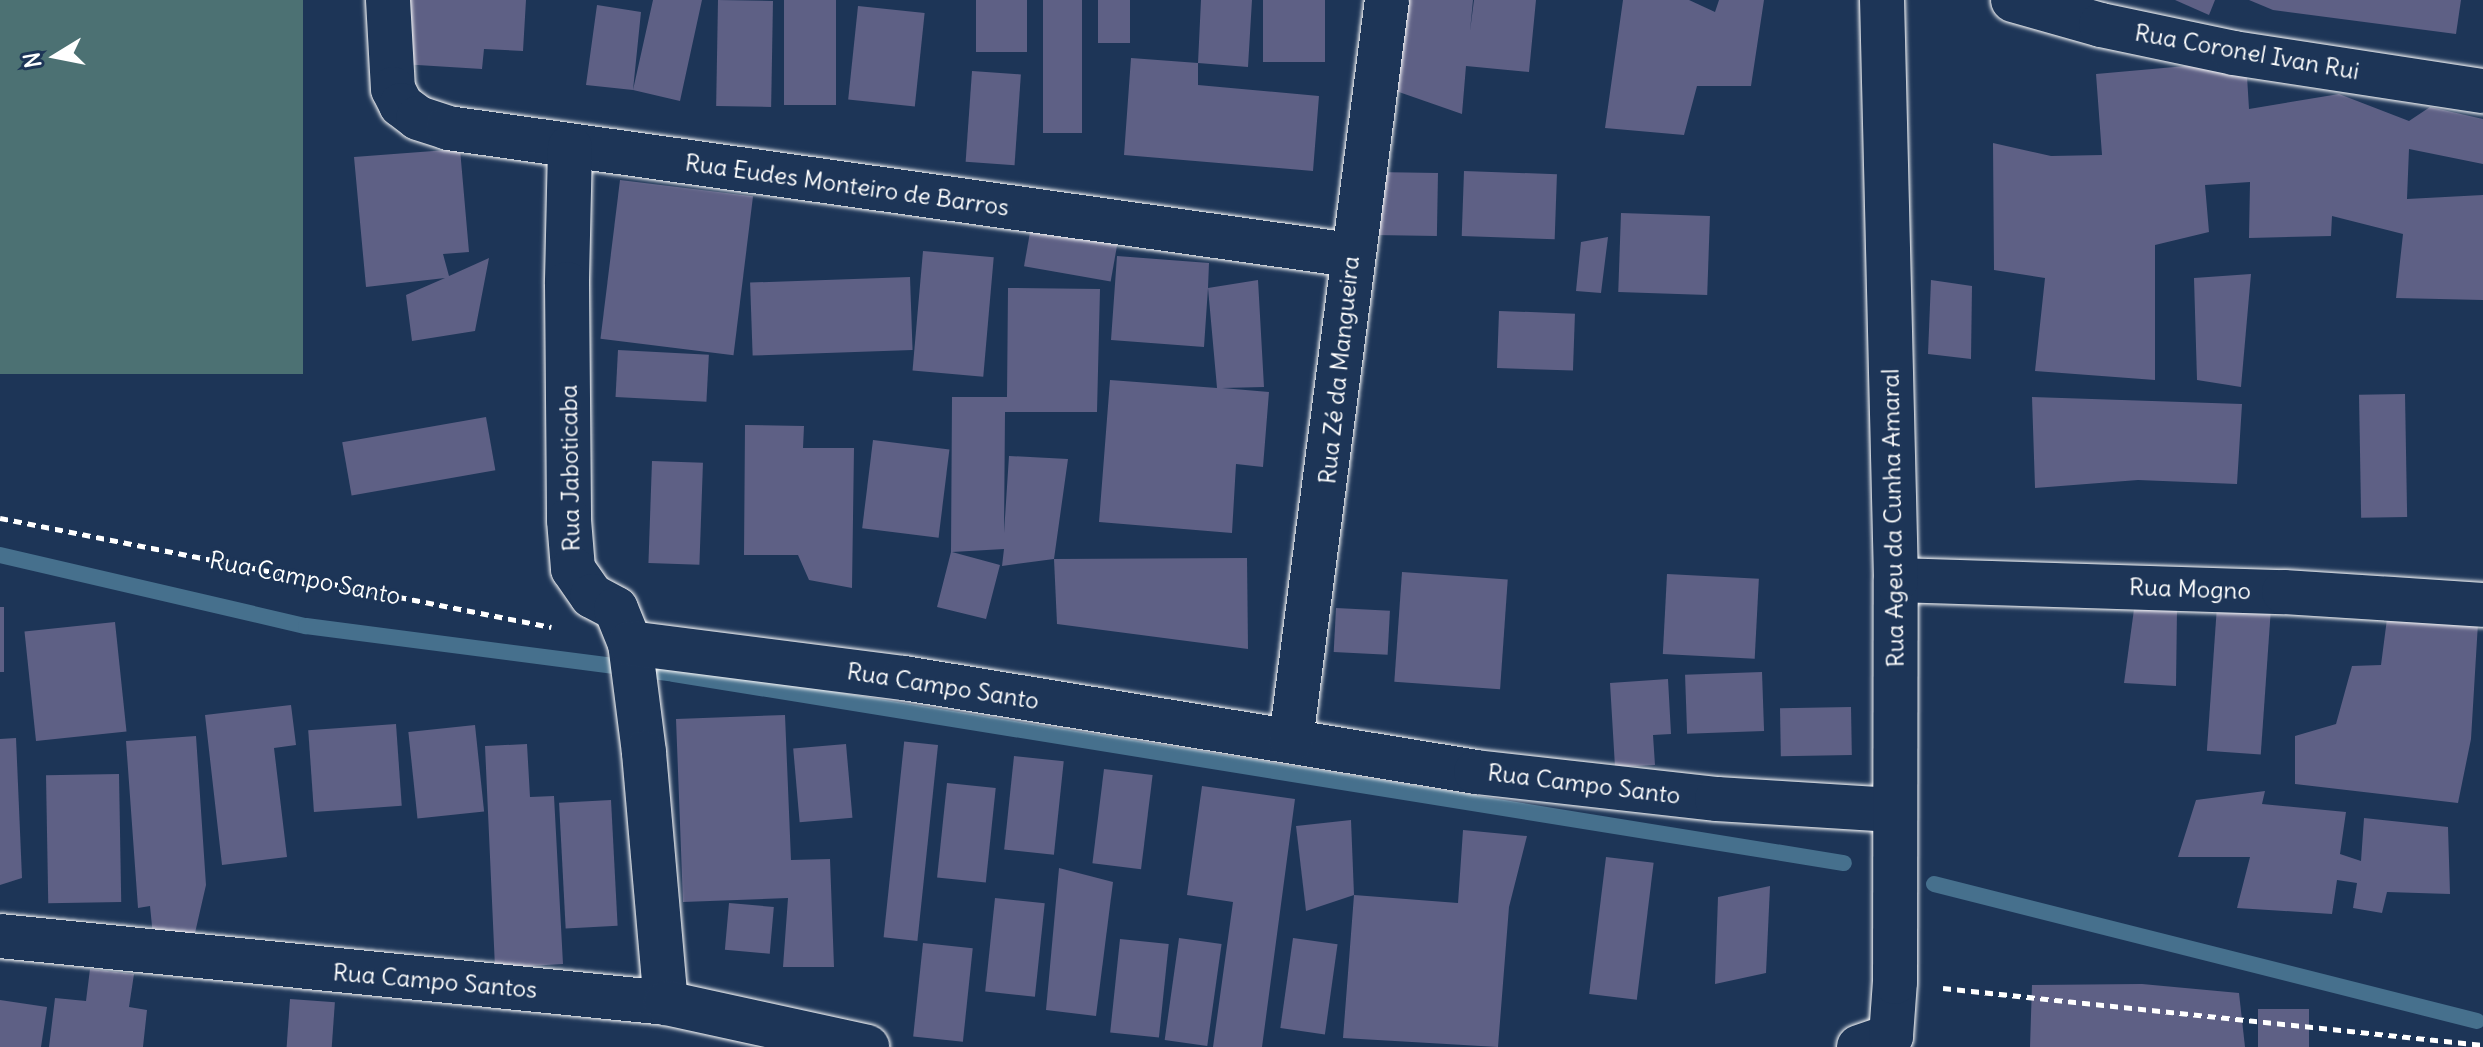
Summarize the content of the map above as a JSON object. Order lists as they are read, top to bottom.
{
  "streets": {
    "street": [
      "Rua Coronel Ivan Rui",
      "Rua Eudes Monteiro de Barros",
      "Rua Zé da Mangueira",
      "Rua Jaboticaba",
      "Rua Ageu da Cunha Amaral",
      "Rua Campo Santo",
      "Rua Mogno",
      "Rua Campo Santos"
    ]
  },
  "crossings": [
    ["Rua Eudes Monteiro de Barros", "Rua Zé da Mangueira"],
    ["Rua Eudes Monteiro de Barros", "Rua Jaboticaba"],
    ["Rua Zé da Mangueira", "Rua Campo Santo"],
    ["Rua Jaboticaba", "Rua Campo Santo"],
    ["Rua Jaboticaba", "Rua Campo Santos"],
    ["Rua Ageu da Cunha Amaral", "Rua Campo Santo"],
    ["Rua Ageu da Cunha Amaral", "Rua Mogno"]
  ],
  "north": "left"
}
